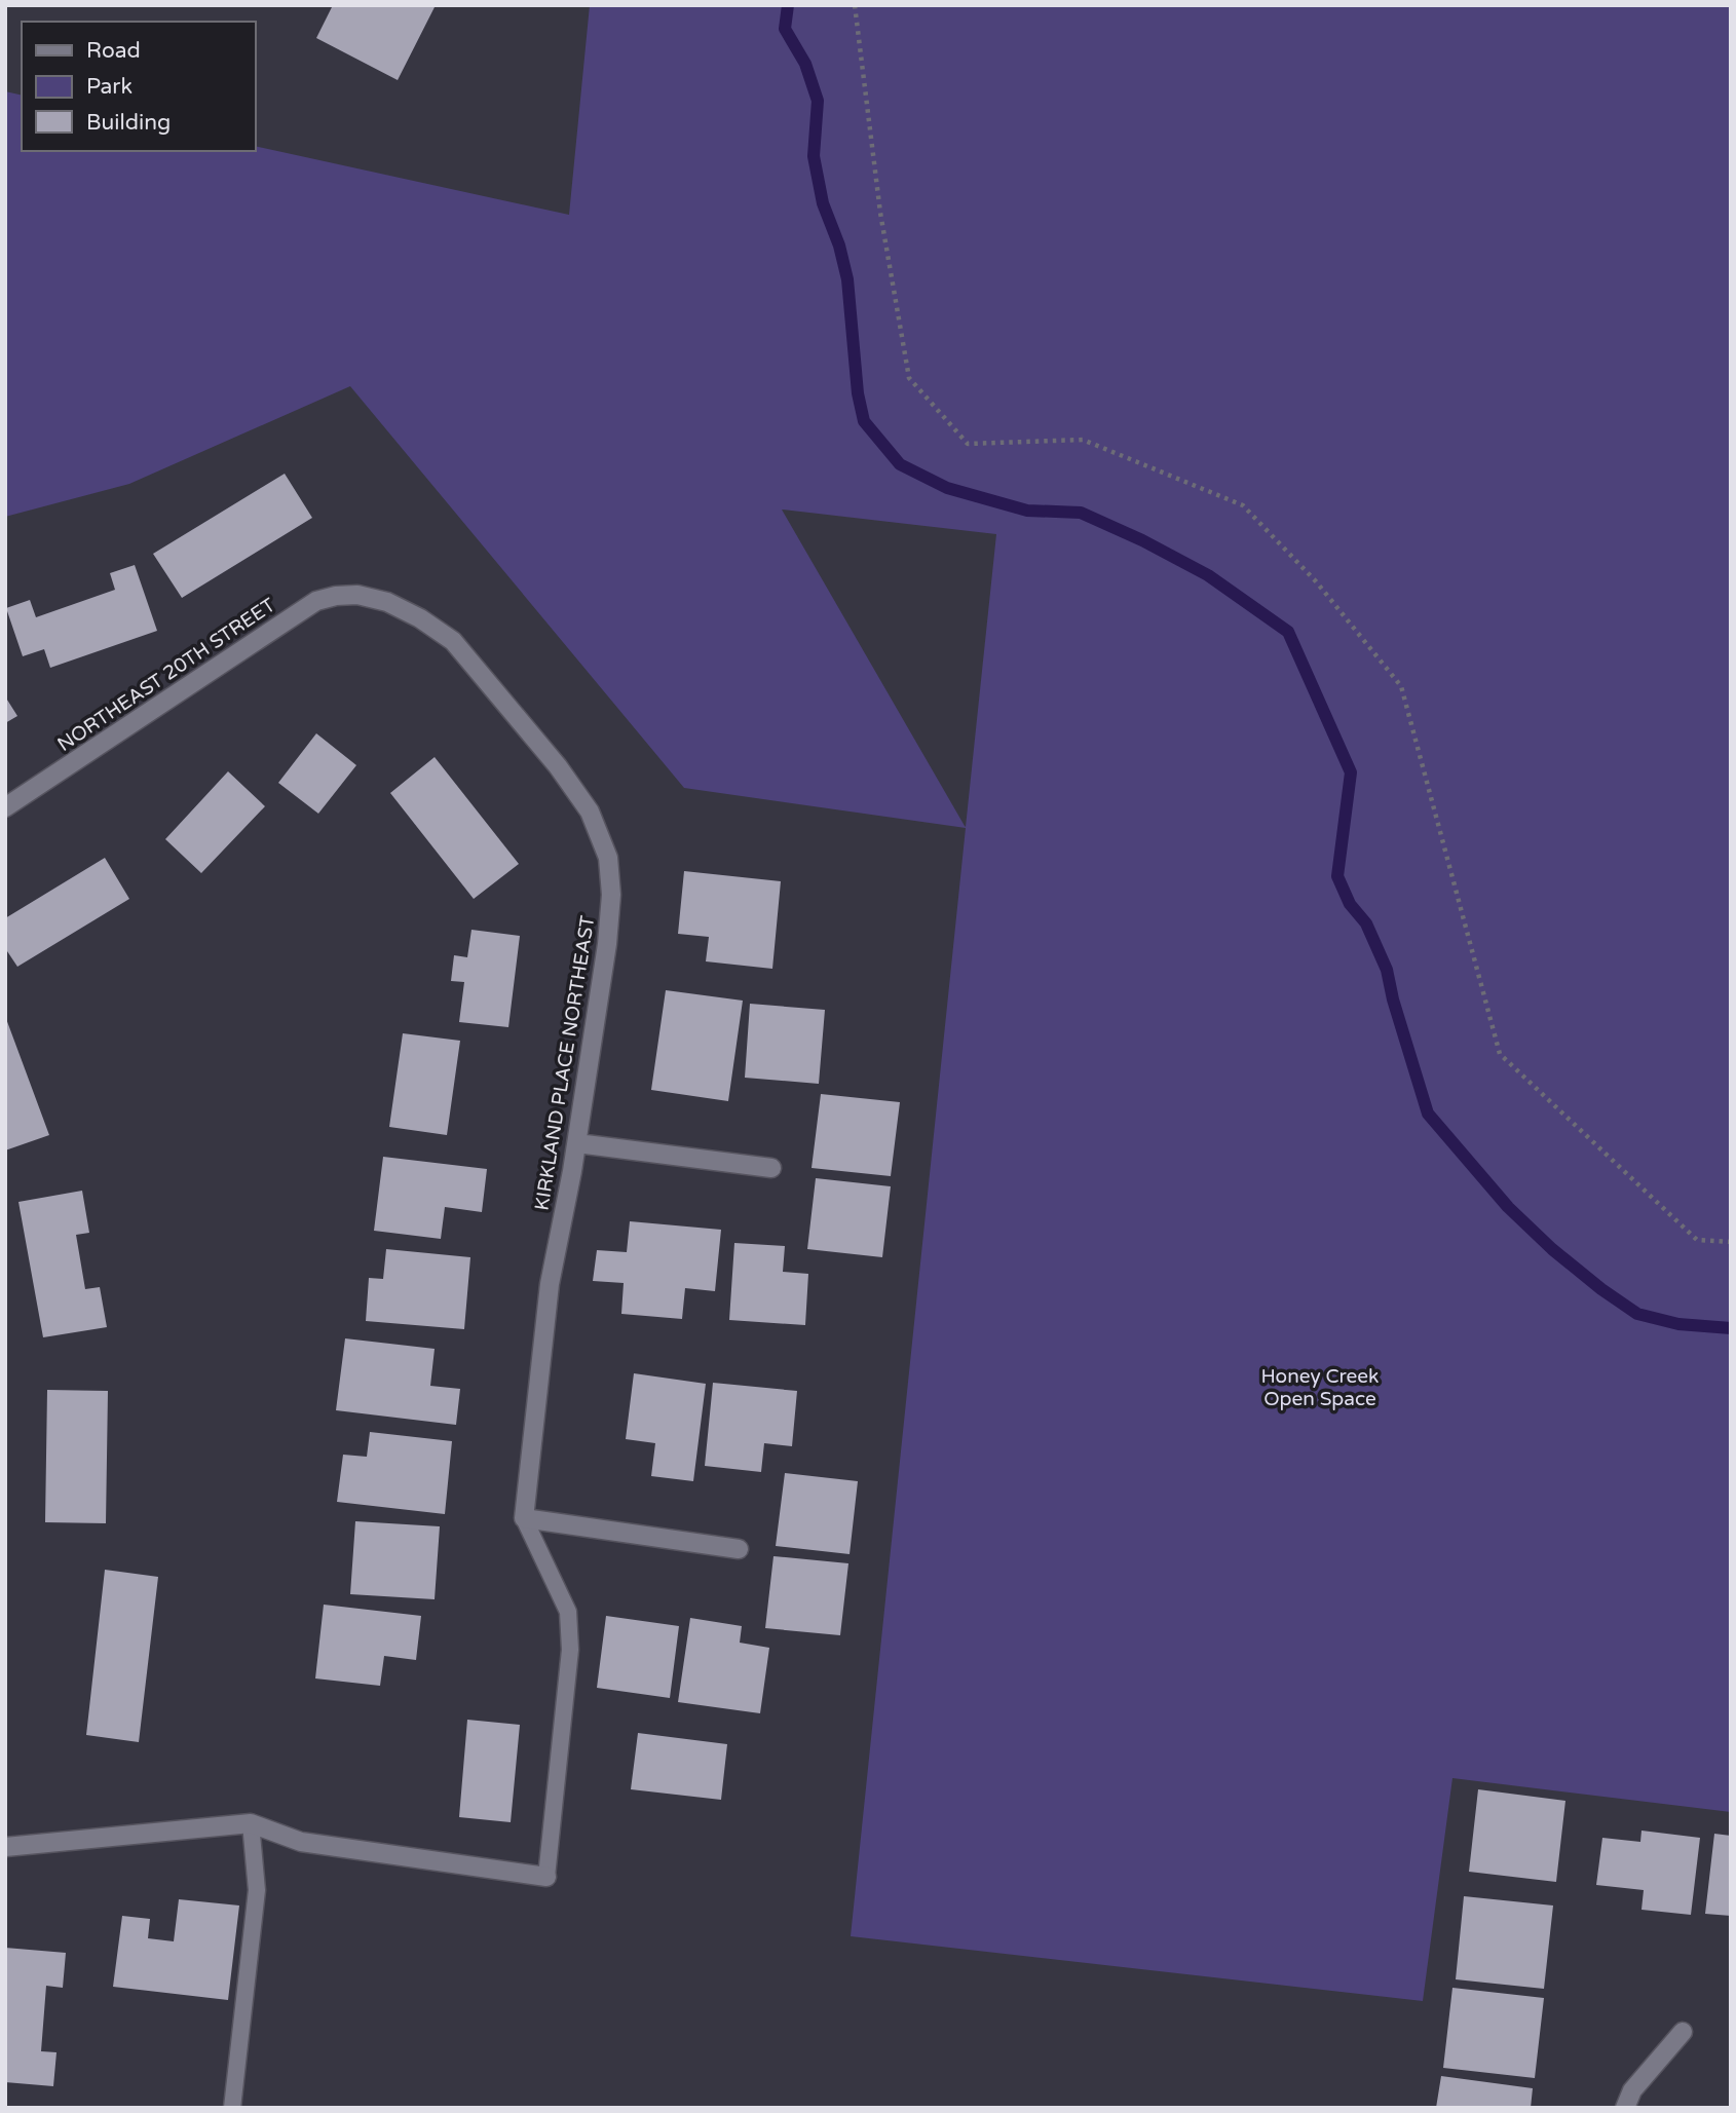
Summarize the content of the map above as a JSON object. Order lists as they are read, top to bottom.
{
  "streets": {
    "street": ["NORTHEAST 20TH STREET", "KIRKLAND PLACE NORTHEAST"]
  },
  "crossings": [
    ["NORTHEAST 20TH STREET", "KIRKLAND PLACE NORTHEAST"]
  ],
  "parks": ["Honey Creek Open Space"],
  "legend": ["Road", "Park", "Building"]
}
